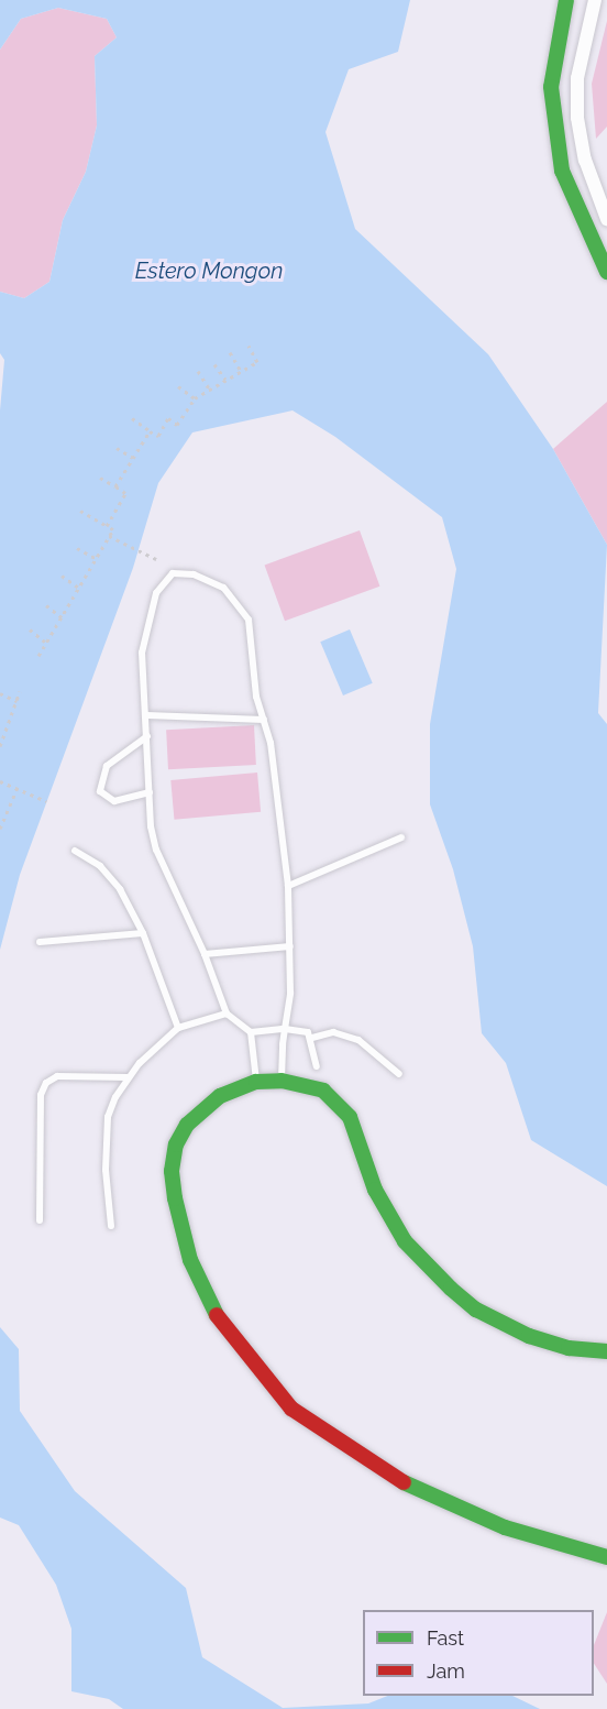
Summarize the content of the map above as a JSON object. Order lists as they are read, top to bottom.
{
  "water": ["Estero Mongon"],
  "legend": ["Fast", "Jam"]
}
